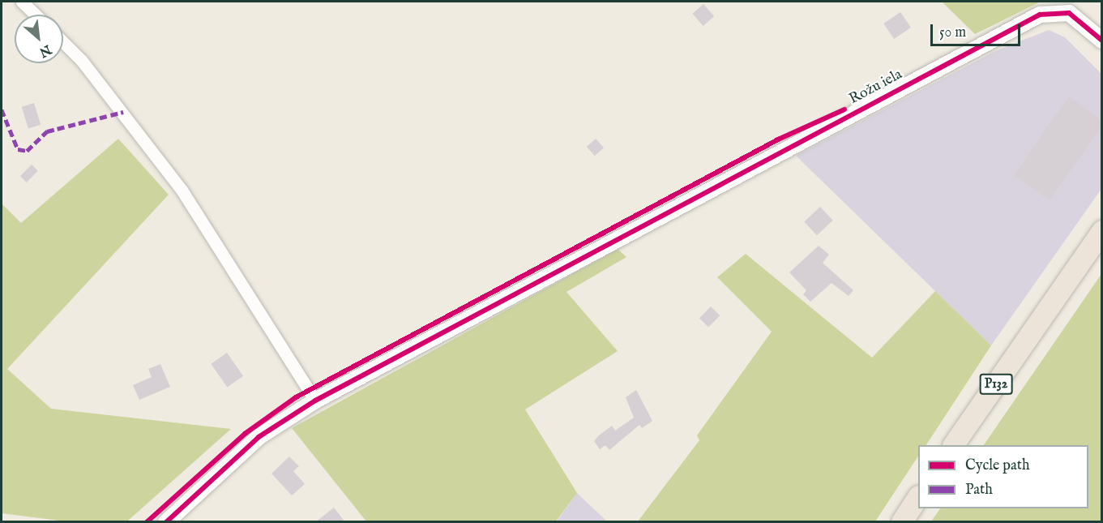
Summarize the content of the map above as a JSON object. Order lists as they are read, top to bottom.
{
  "streets": {
    "main road": ["P132"],
    "street": ["Rožu iela"]
  },
  "legend": ["Cycle path", "Path"],
  "scale_bar": "50 m",
  "north": "bottom right"
}
